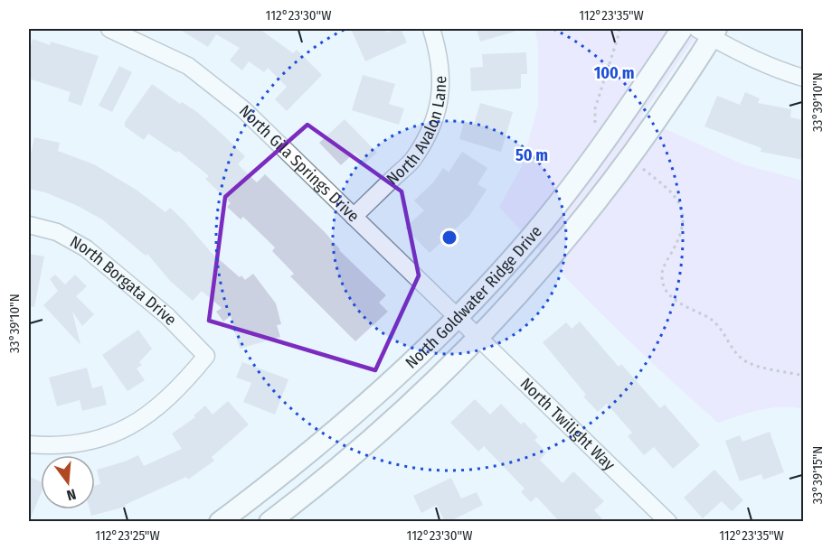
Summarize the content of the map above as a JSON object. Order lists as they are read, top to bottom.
{
  "streets": {
    "street": [
      "North Avalon Lane",
      "North Gila Springs Drive",
      "North Borgata Drive",
      "North Goldwater Ridge Drive",
      "North Twilight Way"
    ]
  },
  "crossings": [
    ["North Avalon Lane", "North Gila Springs Drive"],
    ["North Gila Springs Drive", "North Goldwater Ridge Drive"],
    ["North Gila Springs Drive", "North Twilight Way"],
    ["North Goldwater Ridge Drive", "North Twilight Way"]
  ],
  "north": "bottom",
  "coordinates": [
    "112°23'30\"W",
    "112°23'35\"W",
    "33°39'10\"N",
    "33°39'15\"N",
    "112°23'25\"W"
  ],
  "rings": ["100 m", "50 m"]
}
